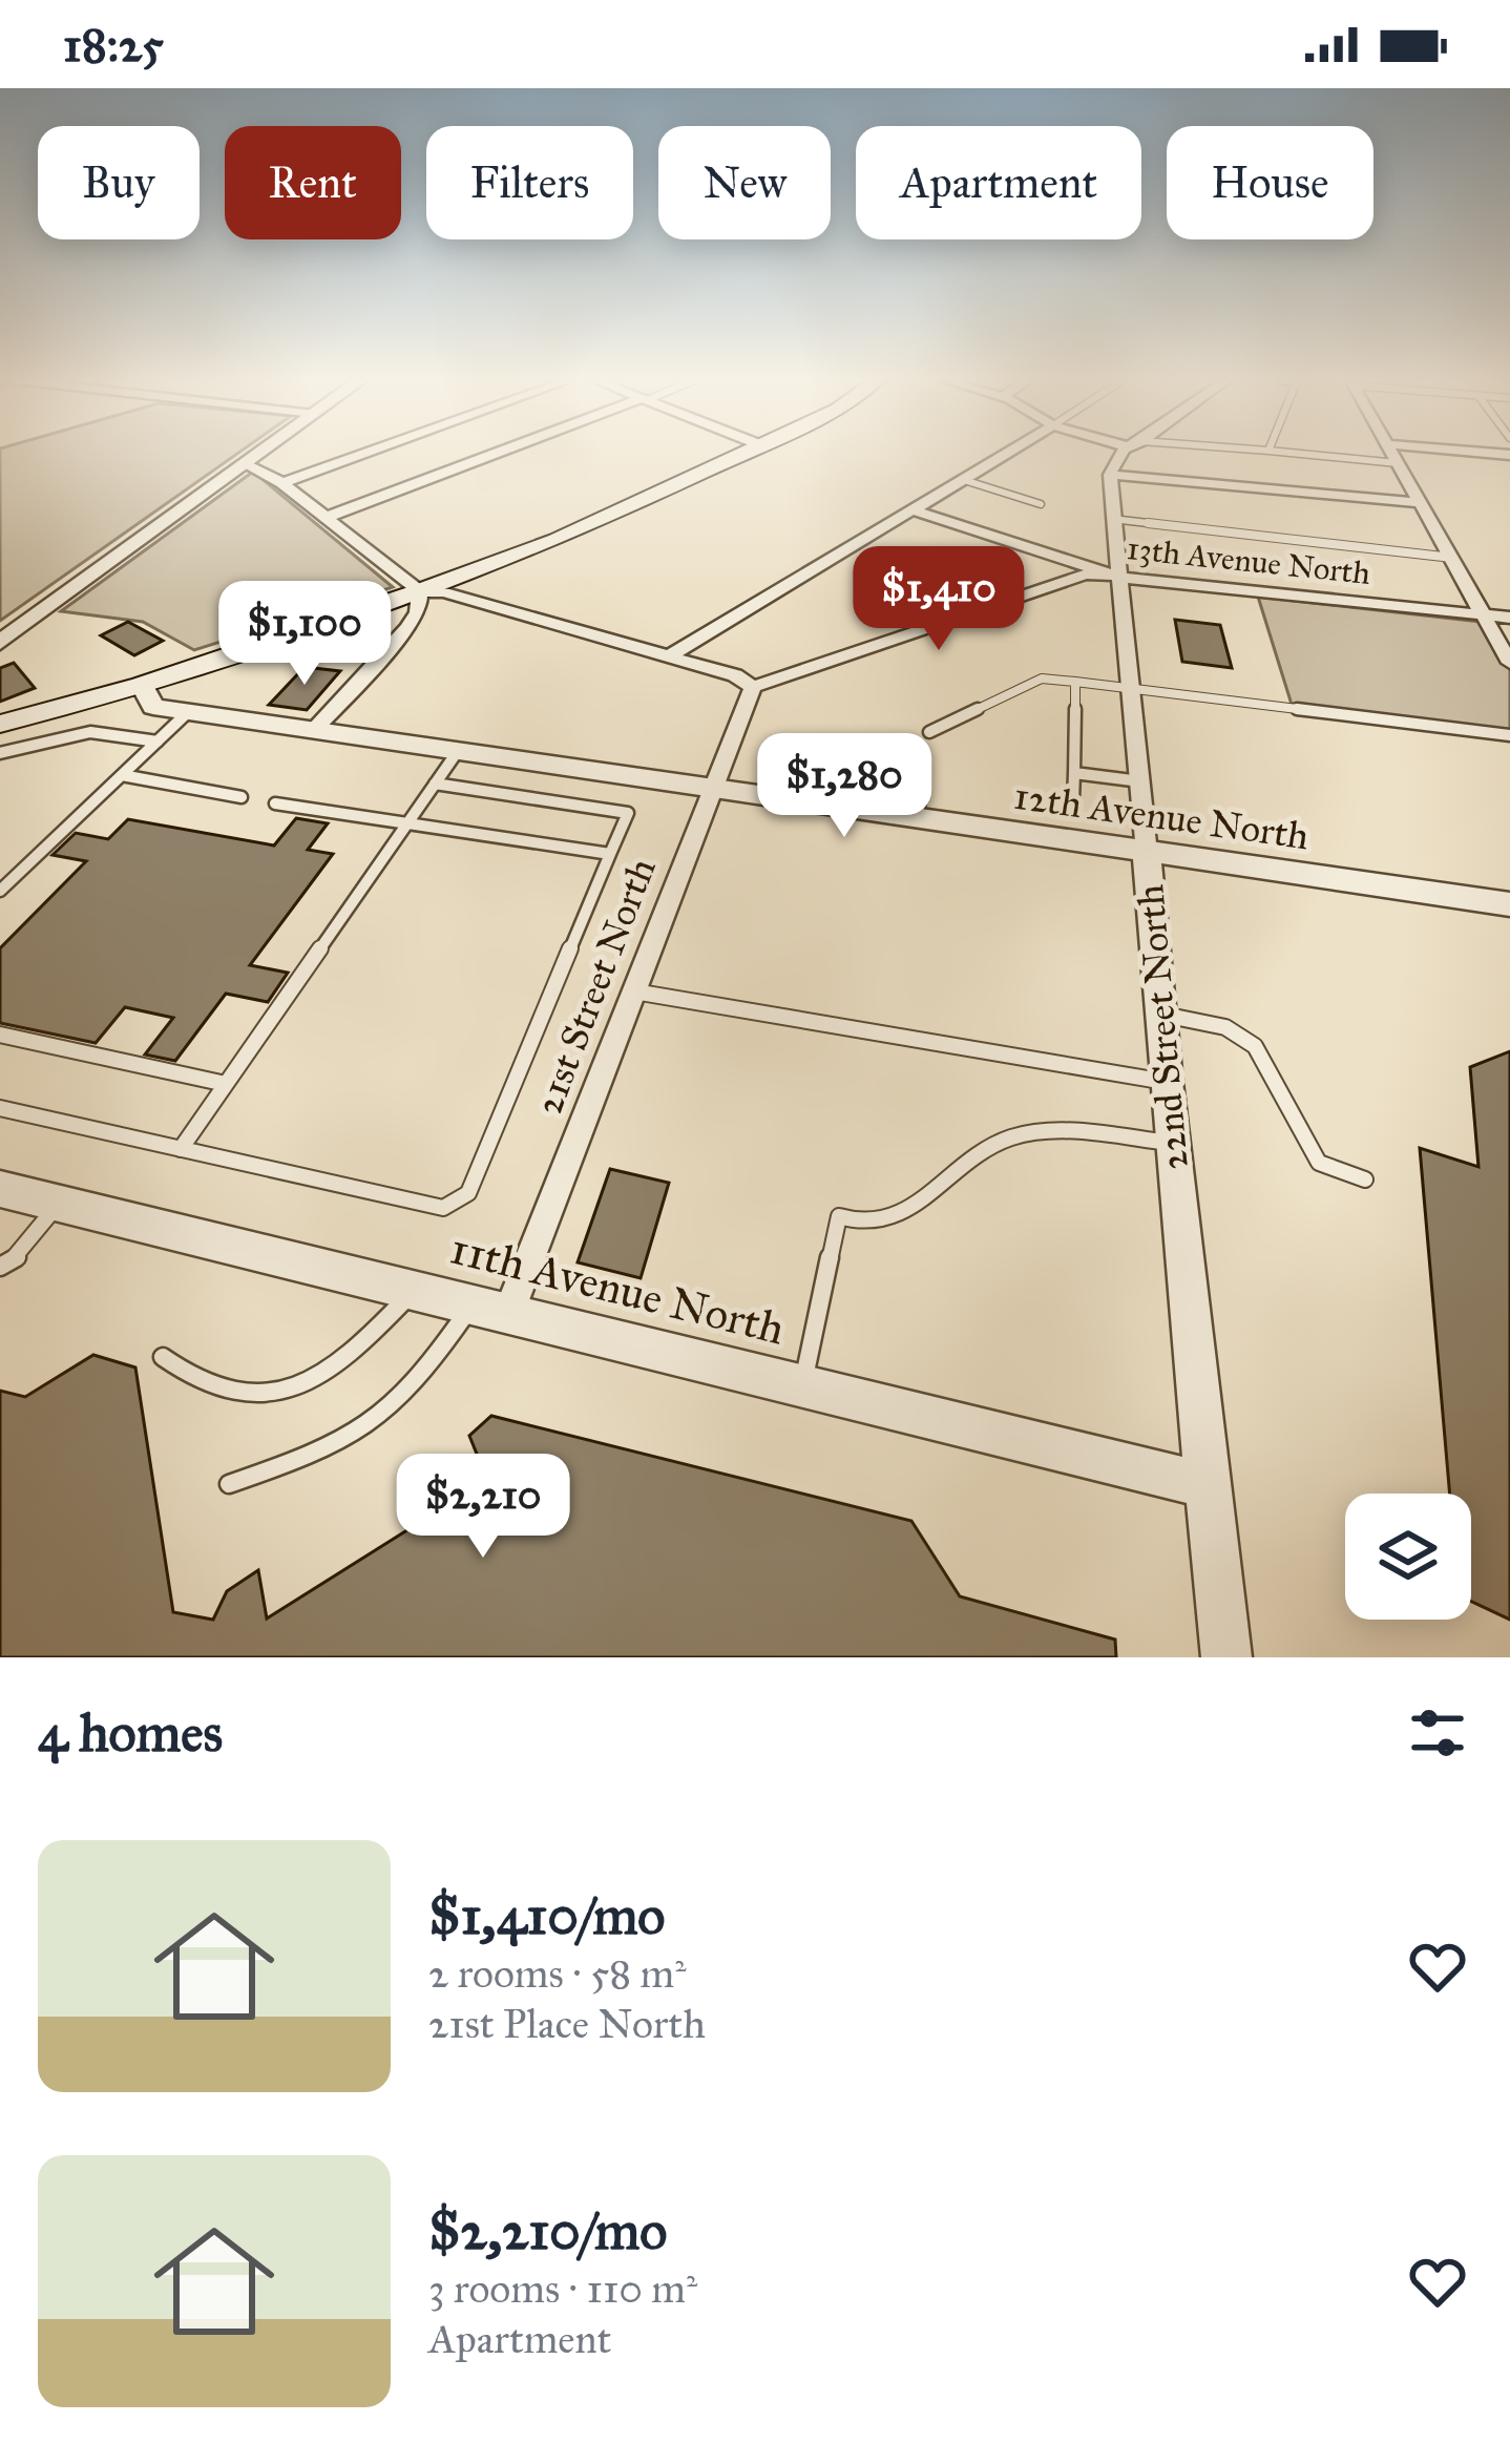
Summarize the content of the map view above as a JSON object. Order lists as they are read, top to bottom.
{
  "streets": {
    "street": [
      "13th Avenue North",
      "12th Avenue North",
      "21st Street North",
      "22nd Street North",
      "11th Avenue North"
    ]
  },
  "crossings": [
    ["13th Avenue North", "22nd Street North"],
    ["12th Avenue North", "21st Street North"],
    ["12th Avenue North", "22nd Street North"],
    ["21st Street North", "11th Avenue North"],
    ["22nd Street North", "11th Avenue North"]
  ],
  "page": {
    "status": "18:25",
    "chip": [
      "Buy",
      "Rent",
      "Filters",
      "New",
      "Apartment",
      "House"
    ],
    "price": [
      "$1,410",
      "$1,100",
      "$1,280",
      "$2,210"
    ],
    "heading": "4 homes",
    "list": [
      {
        "name": "$1,410/mo",
        "note": "2 rooms · 58 m² · 21st Place North"
      },
      {
        "name": "$2,210/mo",
        "note": "3 rooms · 110 m² · Apartment"
      }
    ]
  }
}
